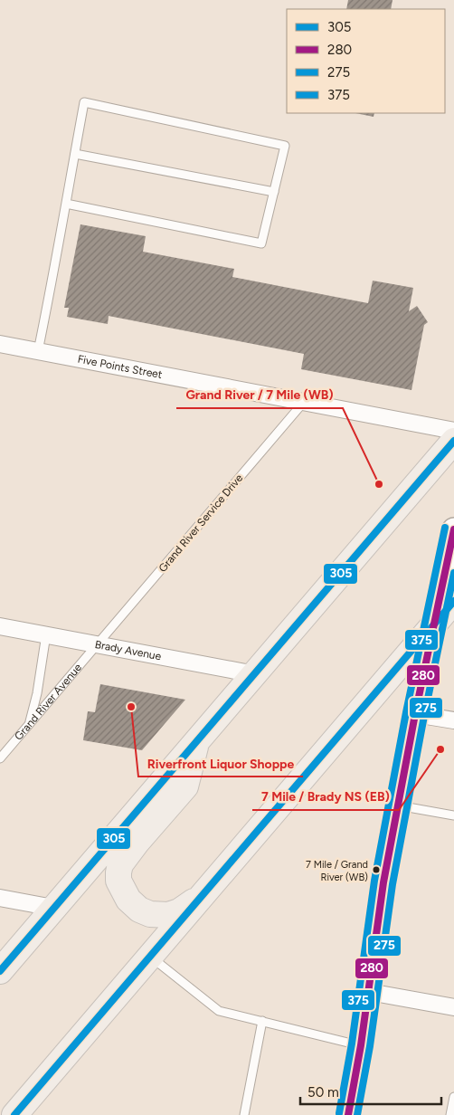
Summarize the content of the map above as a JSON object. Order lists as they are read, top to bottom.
{
  "streets": {
    "street": ["Five Points Street", "Brady Avenue"],
    "lane": ["Grand River Service Drive", "Grand River Avenue"]
  },
  "crossings": [
    ["Five Points Street", "Grand River Service Drive"],
    ["Grand River Service Drive", "Brady Avenue"],
    ["Grand River Service Drive", "Grand River Avenue"],
    ["Brady Avenue", "Grand River Avenue"]
  ],
  "places": [
    "Grand River / 7 Mile (WB)",
    "Riverfront Liquor Shoppe",
    "7 Mile / Brady NS (EB)",
    "7 Mile / Grand River (WB)"
  ],
  "lines": [
    "transit line 305",
    "transit line 375",
    "transit line 280",
    "transit line 275"
  ],
  "legend": [
    "305",
    "280",
    "275",
    "375"
  ],
  "scale_bar": "50 m"
}
